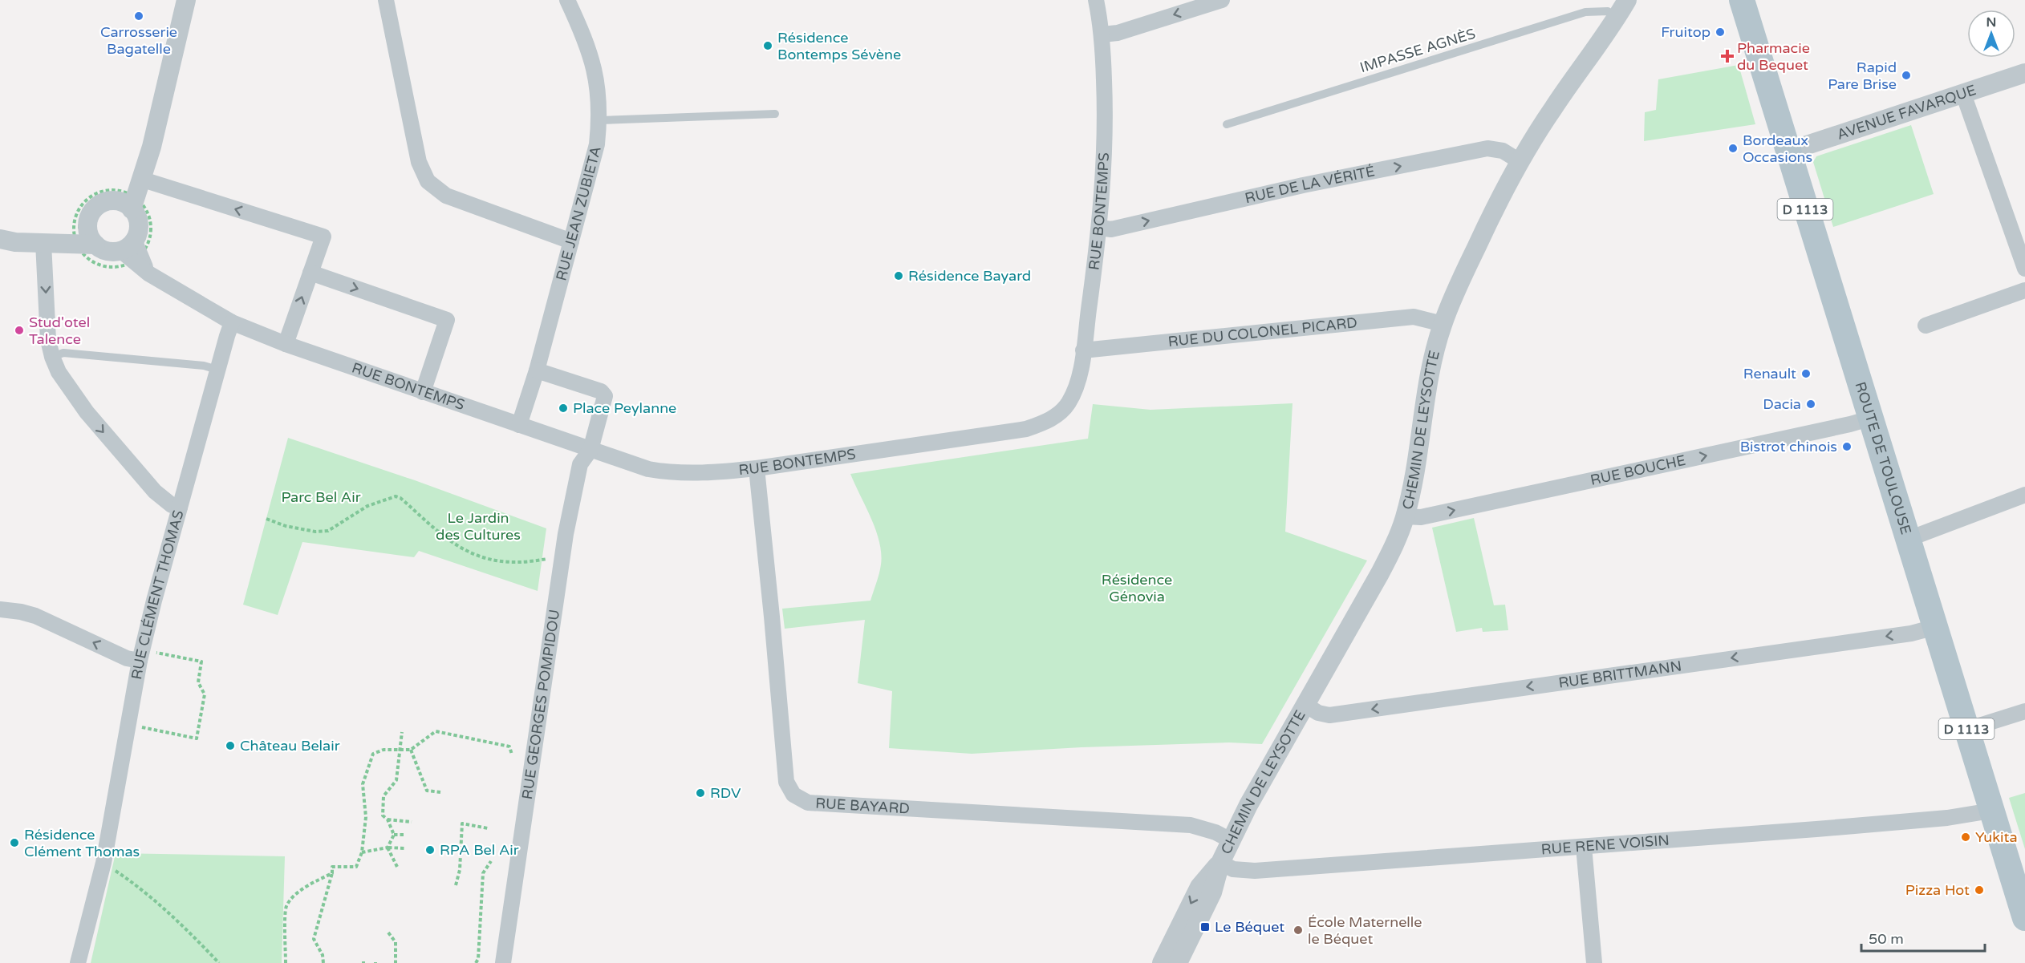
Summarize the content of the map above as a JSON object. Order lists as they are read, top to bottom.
{
  "streets": {
    "main road": ["D 1113", "ROUTE DE TOULOUSE"],
    "street": [
      "AVENUE FAVARQUE",
      "RUE DE LA VÉRITÉ",
      "RUE BONTEMPS",
      "RUE JEAN ZUBIETA",
      "RUE DU COLONEL PICARD",
      "CHEMIN DE LEYSOTTE",
      "RUE BOUCHE",
      "RUE CLÉMENT THOMAS",
      "RUE BRITTMANN",
      "RUE GEORGES POMPIDOU",
      "RUE BAYARD",
      "RUE RENE VOISIN"
    ],
    "lane": ["IMPASSE AGNÈS"]
  },
  "crossings": [
    ["IMPASSE AGNÈS", "CHEMIN DE LEYSOTTE"],
    ["AVENUE FAVARQUE", "ROUTE DE TOULOUSE"],
    ["RUE DE LA VÉRITÉ", "RUE BONTEMPS"],
    ["RUE DE LA VÉRITÉ", "CHEMIN DE LEYSOTTE"],
    ["RUE BONTEMPS", "RUE JEAN ZUBIETA"],
    ["RUE BONTEMPS", "RUE DU COLONEL PICARD"],
    ["RUE BONTEMPS", "RUE GEORGES POMPIDOU"],
    ["RUE BONTEMPS", "RUE BAYARD"],
    ["RUE JEAN ZUBIETA", "RUE GEORGES POMPIDOU"],
    ["RUE DU COLONEL PICARD", "CHEMIN DE LEYSOTTE"],
    ["CHEMIN DE LEYSOTTE", "RUE BOUCHE"],
    ["CHEMIN DE LEYSOTTE", "RUE BRITTMANN"],
    ["CHEMIN DE LEYSOTTE", "RUE BAYARD"],
    ["CHEMIN DE LEYSOTTE", "RUE RENE VOISIN"],
    ["ROUTE DE TOULOUSE", "RUE BOUCHE"],
    ["ROUTE DE TOULOUSE", "RUE BRITTMANN"],
    ["ROUTE DE TOULOUSE", "RUE RENE VOISIN"]
  ],
  "one_way": [
    "RUE DE LA VÉRITÉ",
    "RUE BOUCHE",
    "RUE CLÉMENT THOMAS",
    "RUE BRITTMANN"
  ],
  "parks": ["Parc Bel Air", "Le Jardin des Cultures", "Résidence Génovia"],
  "places": {
    "other": [
      "Carrosserie Bagatelle",
      "Fruitop",
      "Résidence Bontemps Sévène",
      "Rapid Pare Brise",
      "Bordeaux Occasions",
      "Résidence Bayard",
      "Stud'otel Talence",
      "Renault",
      "Dacia",
      "Place Peylanne",
      "Bistrot chinois",
      "Château Belair",
      "RDV",
      "Yukita",
      "Résidence Clément Thomas",
      "RPA Bel Air",
      "Pizza Hot",
      "École Maternelle le Béquet"
    ],
    "health": ["Pharmacie du Bequet"],
    "transit": ["Le Béquet"]
  },
  "scale_bar": "50 m",
  "north": "top"
}
